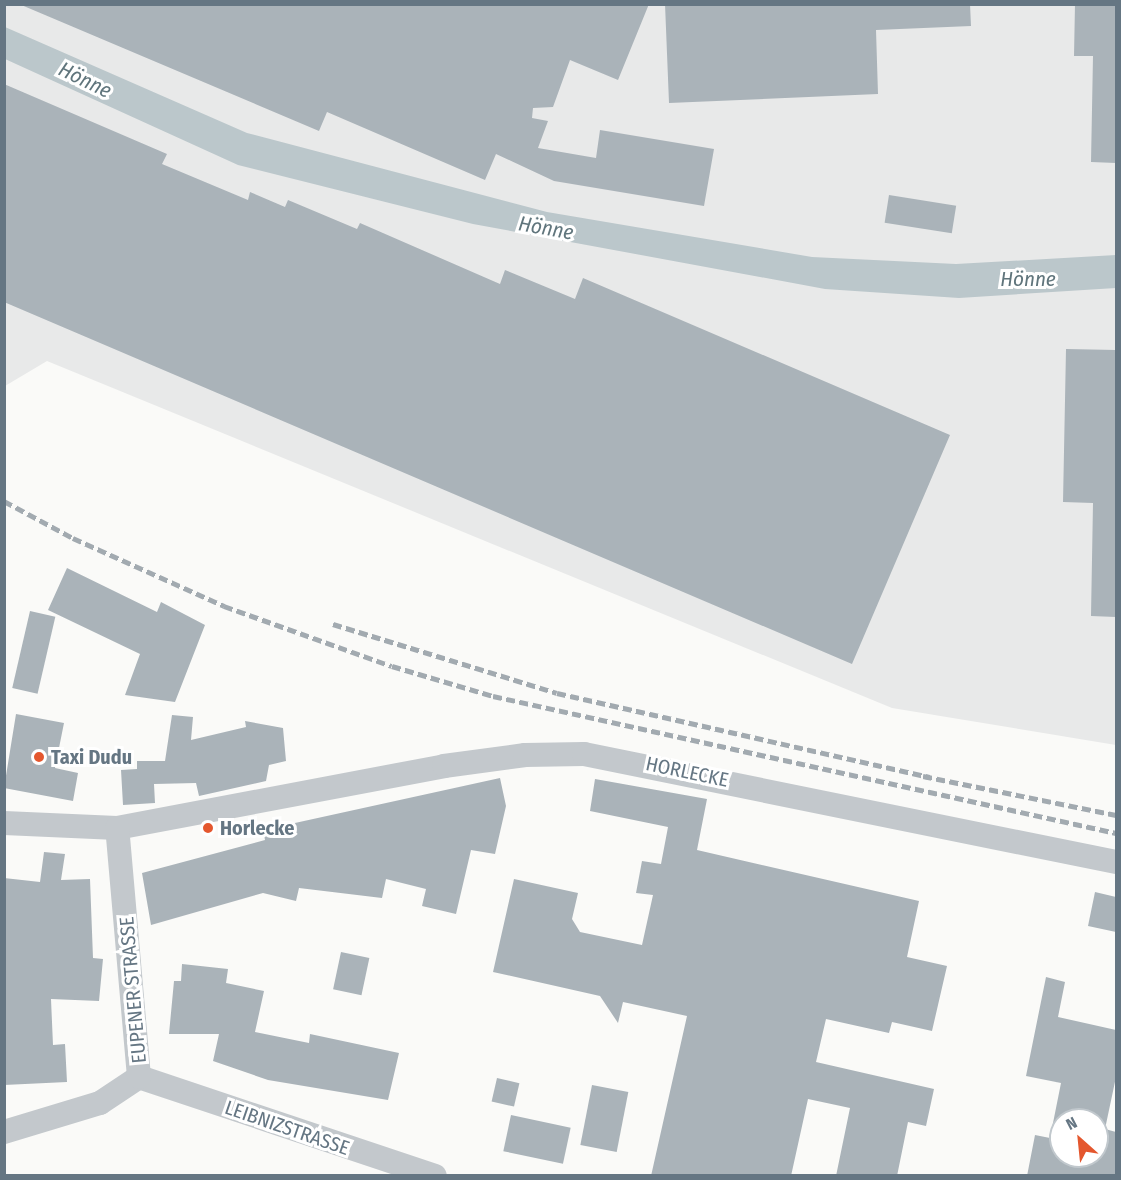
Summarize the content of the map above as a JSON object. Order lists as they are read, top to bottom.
{
  "streets": {
    "street": ["HORLECKE", "EUPENER STRASSE", "LEIBNIZSTRASSE"]
  },
  "crossings": [
    ["HORLECKE", "EUPENER STRASSE"],
    ["EUPENER STRASSE", "LEIBNIZSTRASSE"]
  ],
  "water": ["Hönne"],
  "places": ["Taxi Dudu", "Horlecke"],
  "north": "top left"
}
